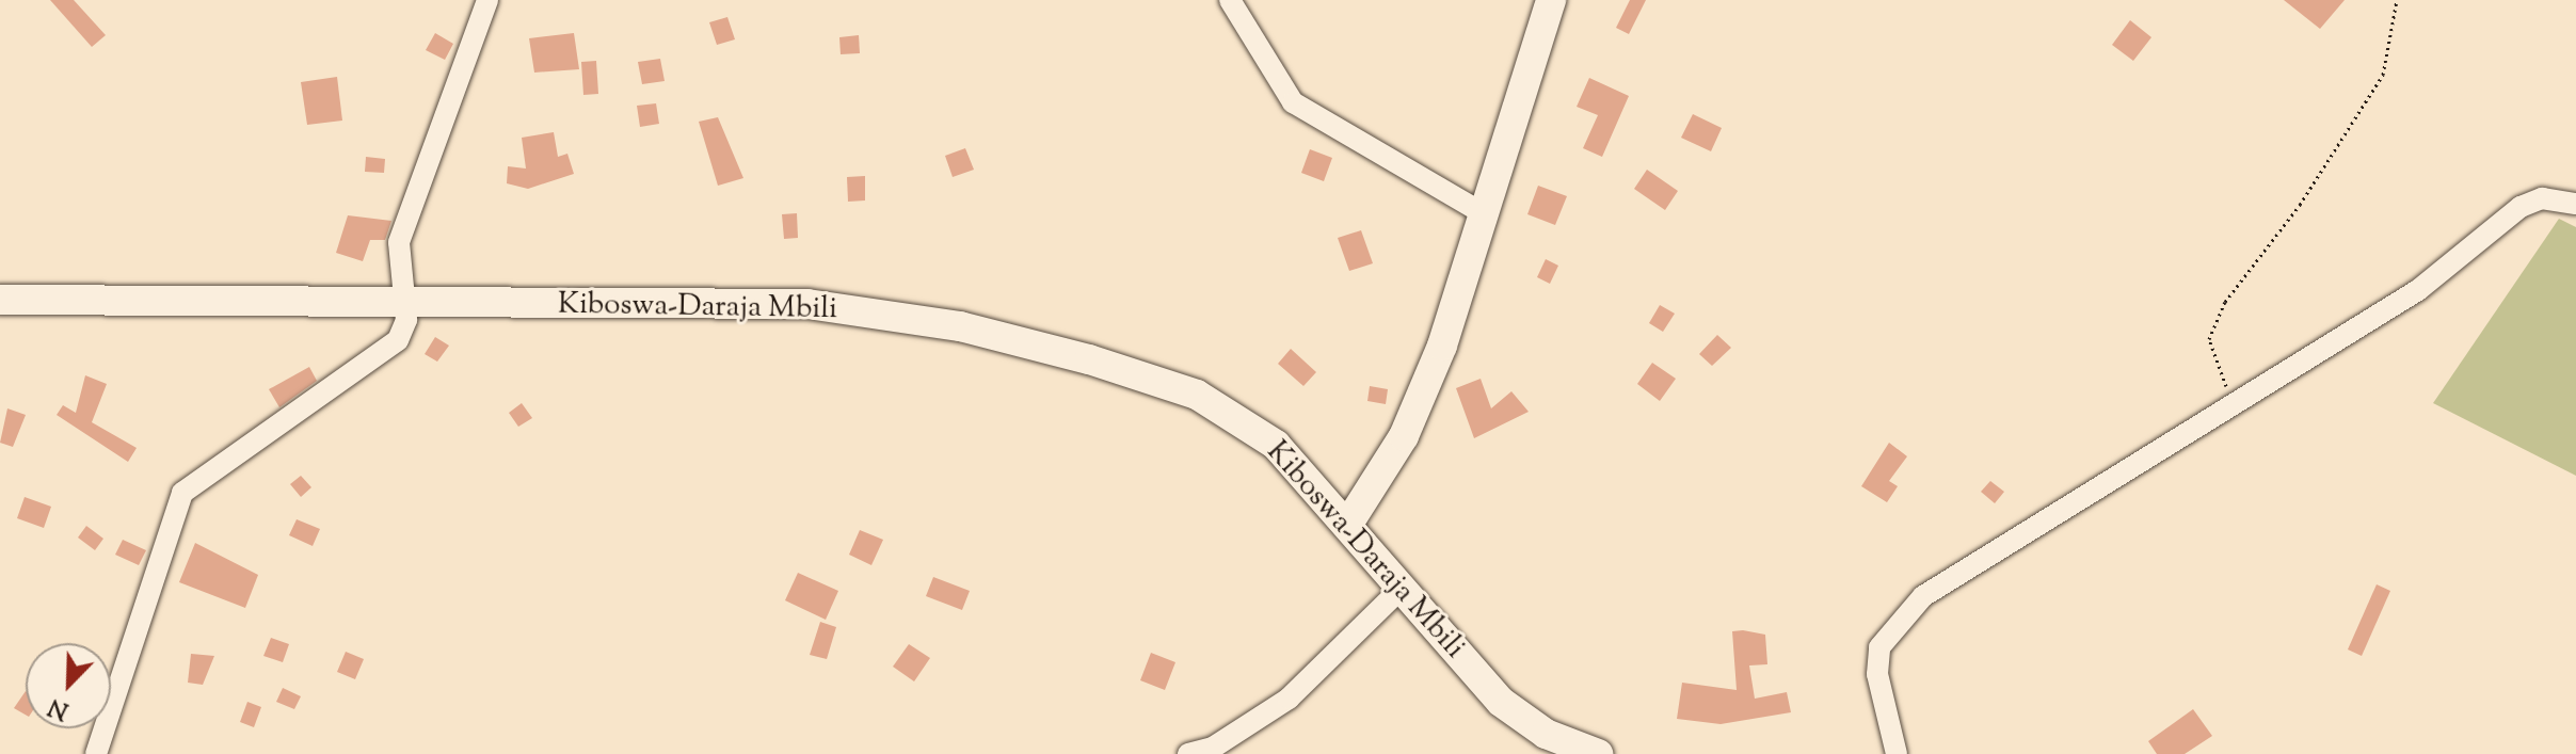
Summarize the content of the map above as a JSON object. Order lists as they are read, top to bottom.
{
  "streets": {
    "main road": ["Kiboswa-Daraja Mbili"]
  },
  "north": "bottom left"
}
